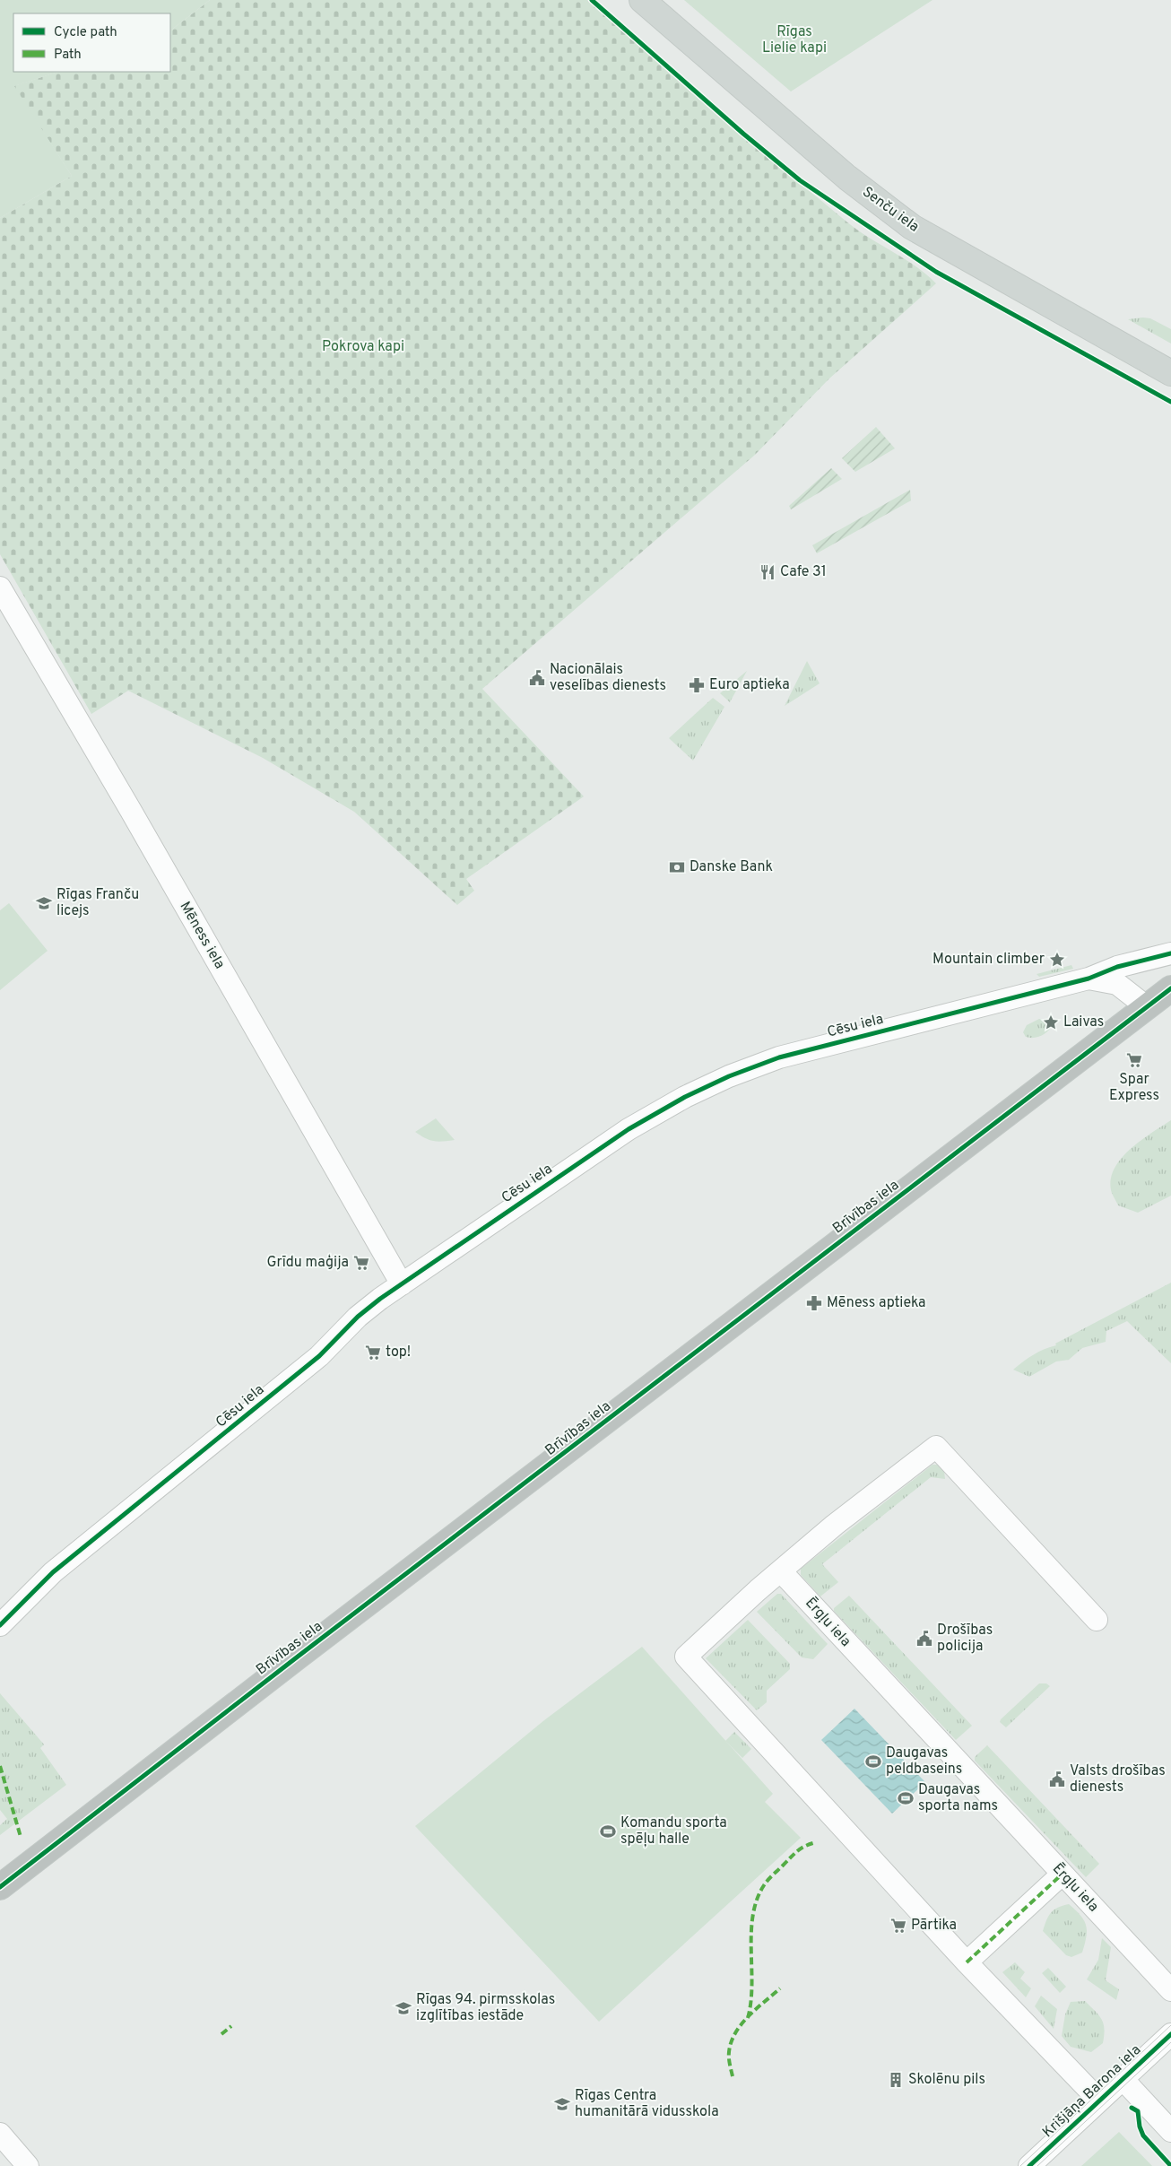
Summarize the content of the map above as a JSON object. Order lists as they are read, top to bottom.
{
  "streets": {
    "highway": ["Brīvības iela"],
    "main road": ["Senču iela"],
    "street": [
      "Mēness iela",
      "Cēsu iela",
      "Ērgļu iela",
      "Krišjāņa Barona iela"
    ]
  },
  "crossings": [
    ["Mēness iela", "Cēsu iela"],
    ["Cēsu iela", "Brīvības iela"]
  ],
  "parks": ["Rīgas Lielie kapi", "Pokrova kapi"],
  "places": {
    "restaurant": ["Cafe 31"],
    "public building": ["Nacionālais veselības dienests", "Drošības policija", "Valsts drošības dienests"],
    "pharmacy": ["Euro aptieka", "Mēness aptieka"],
    "bank": ["Danske Bank"],
    "school or university": ["Rīgas Franču licejs", "Rīgas 94. pirmsskolas izglītības iestāde", "Rīgas Centra humanitārā vidusskola"],
    "place": ["Mountain climber", "Laivas"],
    "supermarket": [
      "Spar Express",
      "Grīdu maģija",
      "top!",
      "Pārtika"
    ],
    "sports": ["Daugavas peldbaseins", "Daugavas sporta nams", "Komandu sporta spēļu halle"],
    "building": ["Skolēnu pils"]
  },
  "legend": ["Cycle path", "Path"]
}
